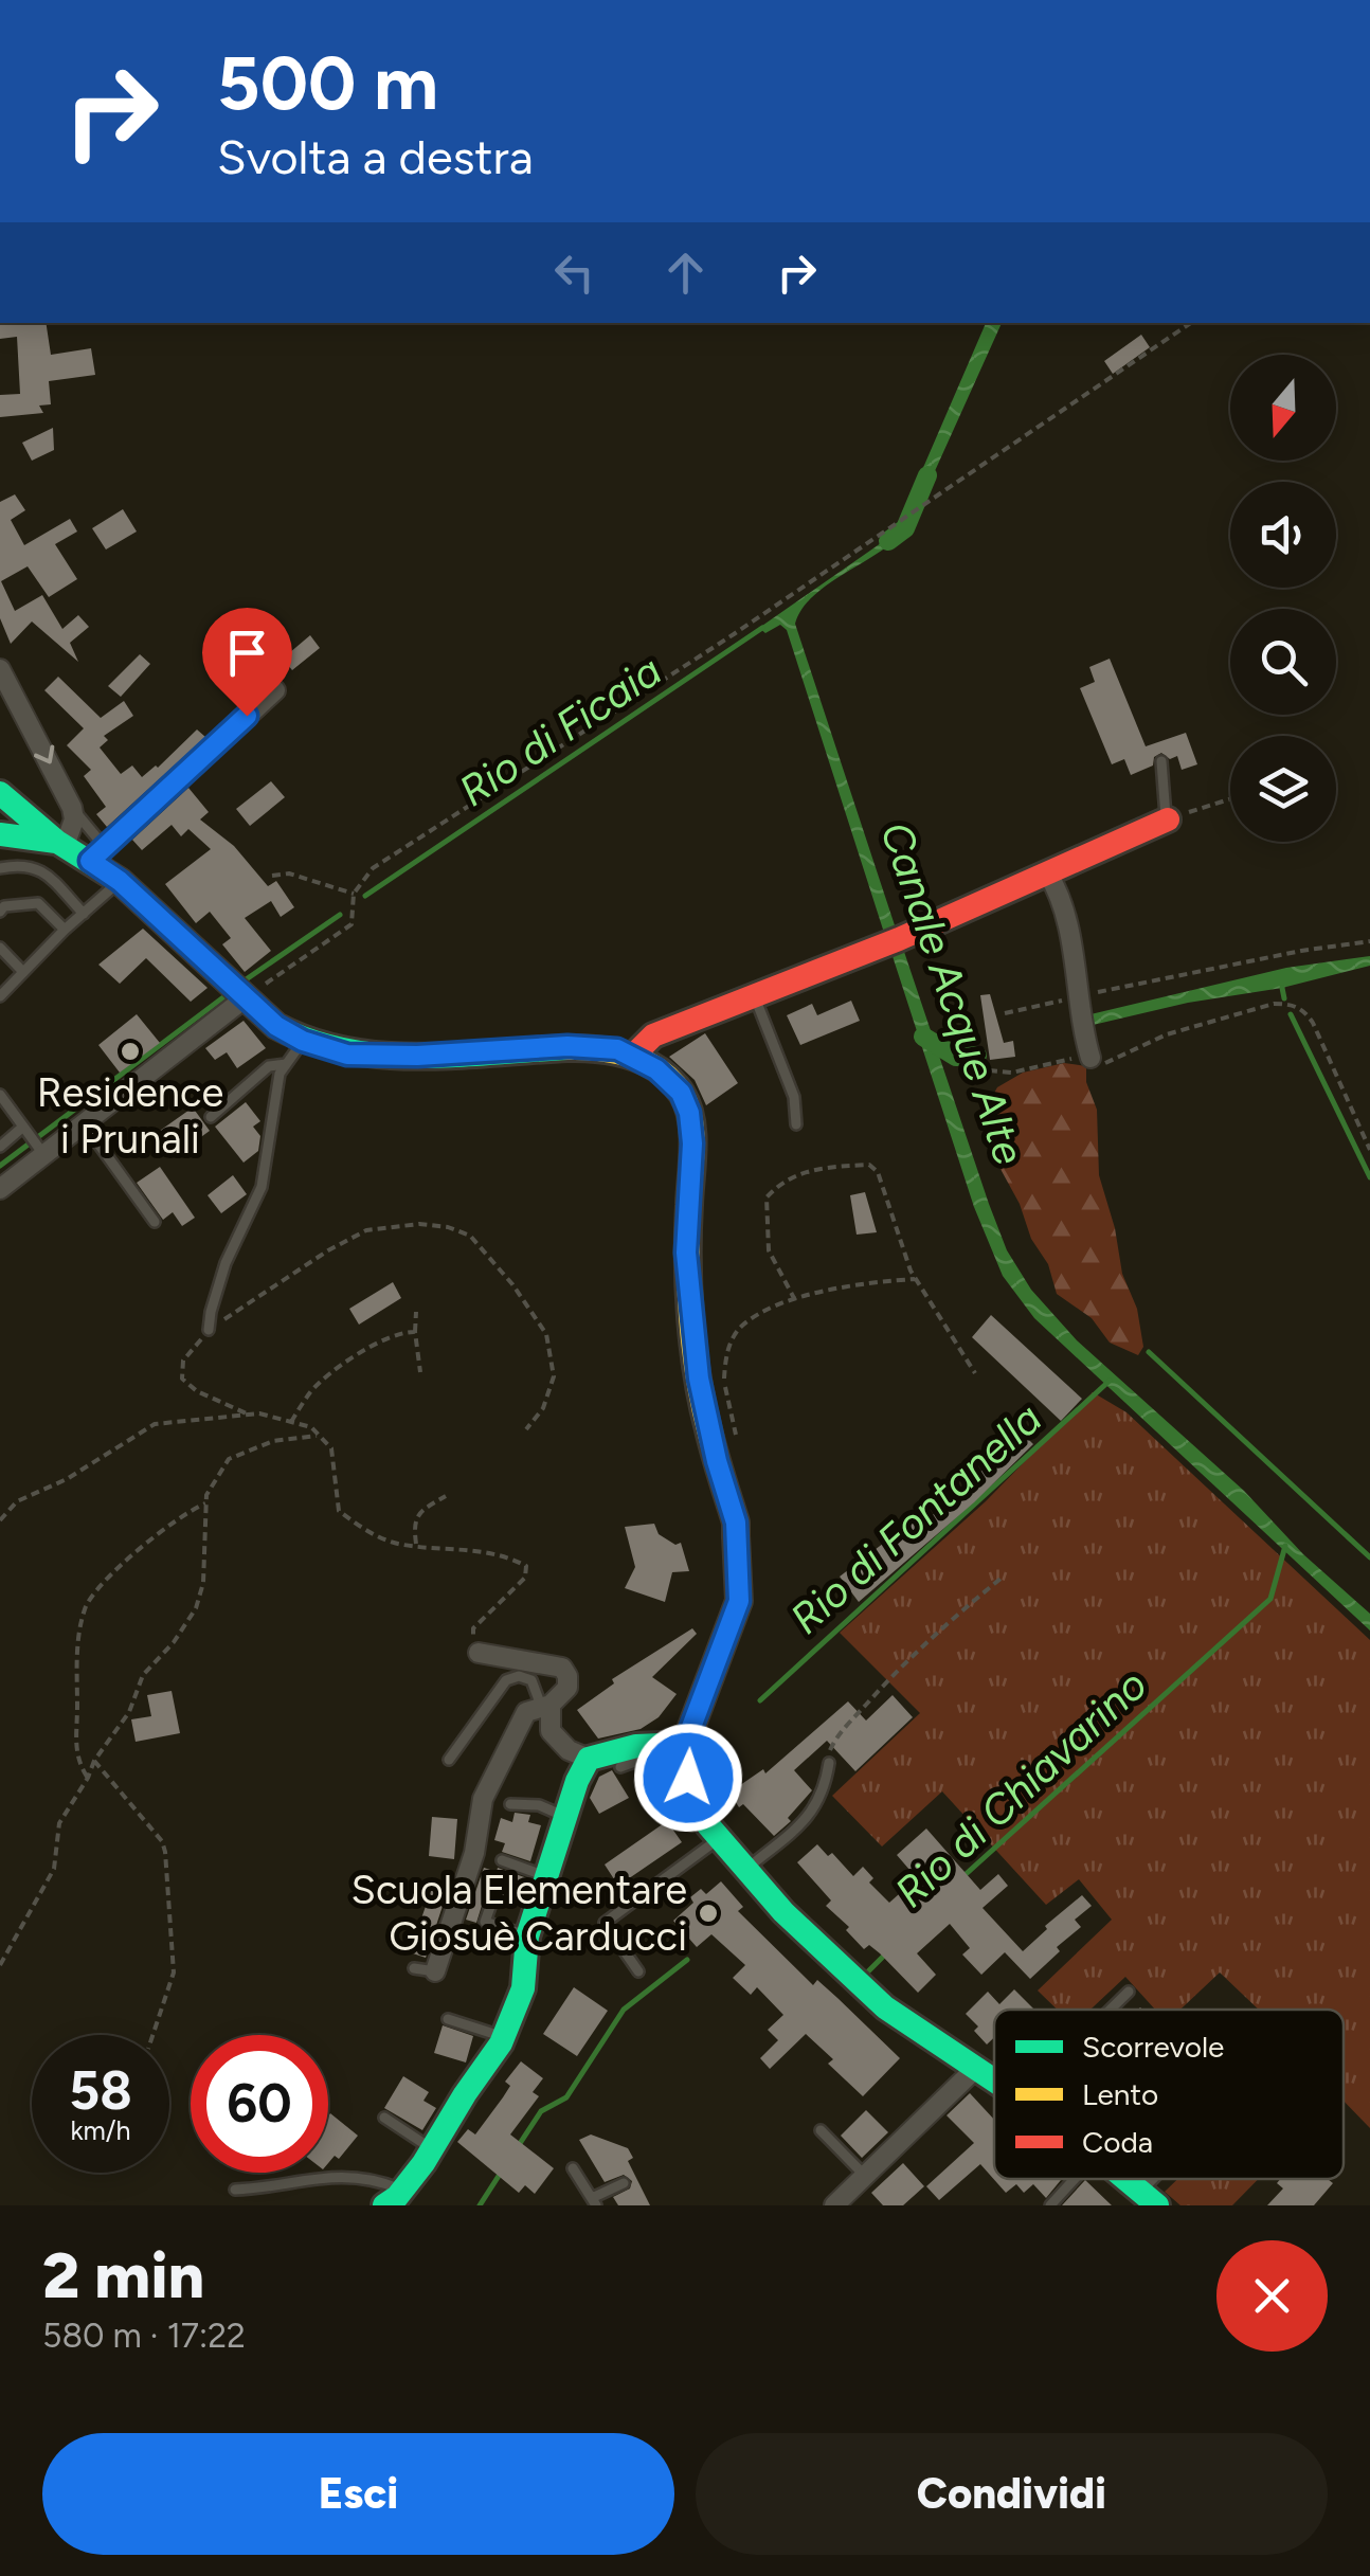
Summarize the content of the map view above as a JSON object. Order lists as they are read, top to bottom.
{
  "water": [
    "Rio di Ficaia",
    "Canale Acque Alte",
    "Rio di Fontanella",
    "Rio di Chiavarino"
  ],
  "places": ["Residence i Prunali", "Scuola Elementare Giosuè Carducci"],
  "legend": ["Scorrevole", "Lento", "Coda"],
  "north": "bottom",
  "page": {
    "turn": ["500 m", "Svolta a destra"],
    "speed": "58 km/h",
    "limit": "60",
    "heading": ["2 min", "580 m · 17:22"],
    "buttons": ["Esci", "Condividi"]
  }
}
